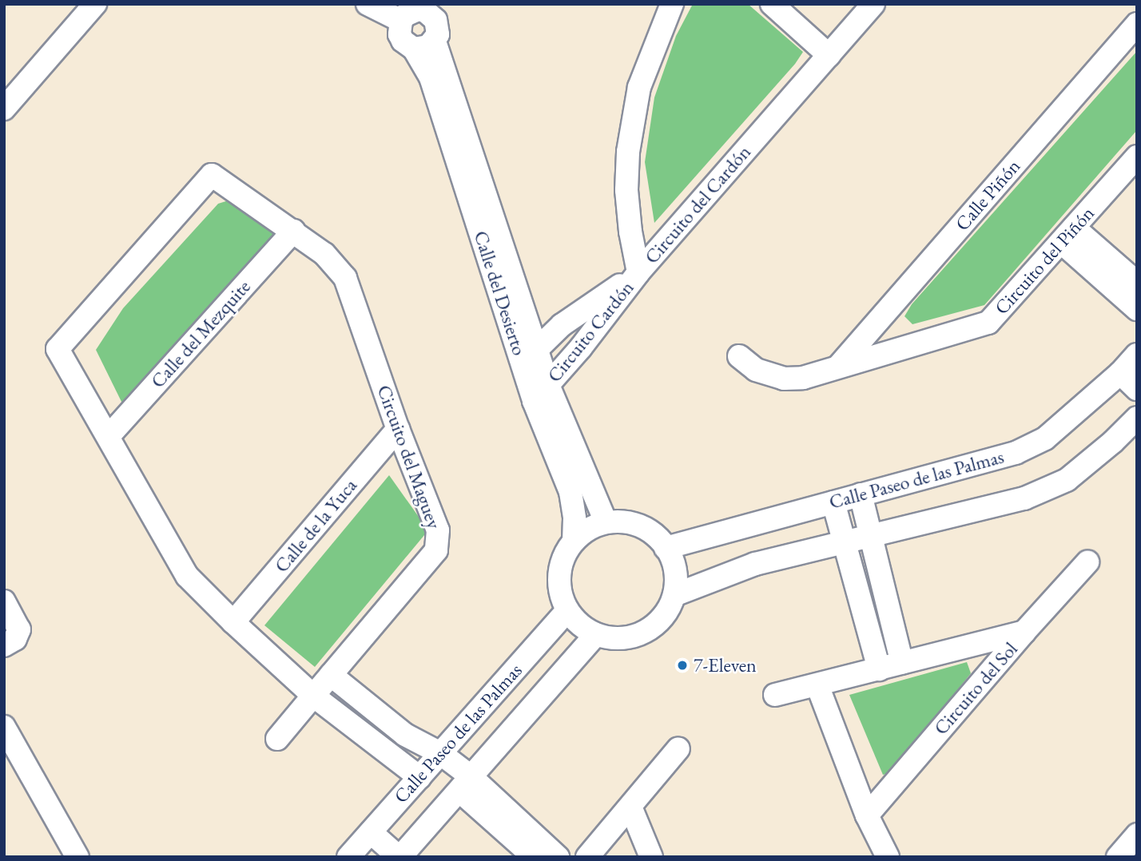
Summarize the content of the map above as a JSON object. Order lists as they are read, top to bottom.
{
  "streets": {
    "street": [
      "Calle Piñón",
      "Circuito del Cardón",
      "Circuito del Piñón",
      "Calle del Desierto",
      "Circuito Cardón",
      "Calle del Mezquite",
      "Circuito del Maguey",
      "Calle Paseo de las Palmas",
      "Calle de la Yuca",
      "Circuito del Sol"
    ]
  },
  "crossings": [
    ["Calle Piñón", "Circuito del Piñón"],
    ["Circuito del Cardón", "Circuito Cardón"],
    ["Calle del Desierto", "Circuito Cardón"],
    ["Calle del Desierto", "Calle Paseo de las Palmas"],
    ["Calle del Mezquite", "Circuito del Maguey"],
    ["Circuito del Maguey", "Calle de la Yuca"]
  ],
  "places": ["7-Eleven"]
}
